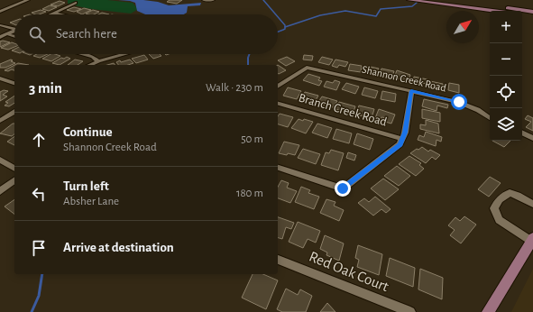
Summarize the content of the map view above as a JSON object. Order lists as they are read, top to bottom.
{
  "streets": {
    "street": ["Shannon Creek Road", "Branch Creek Road", "Red Oak Court"]
  },
  "north": "top right",
  "page": {
    "map_buttons": ["+", "−"],
    "search": "Search here",
    "heading": ["3 min", "Walk · 230 m"],
    "list": [
      ["Continue", "Shannon Creek Road", "50 m"],
      ["Turn left", "Absher Lane", "180 m"],
      "Arrive at destination"
    ]
  }
}
